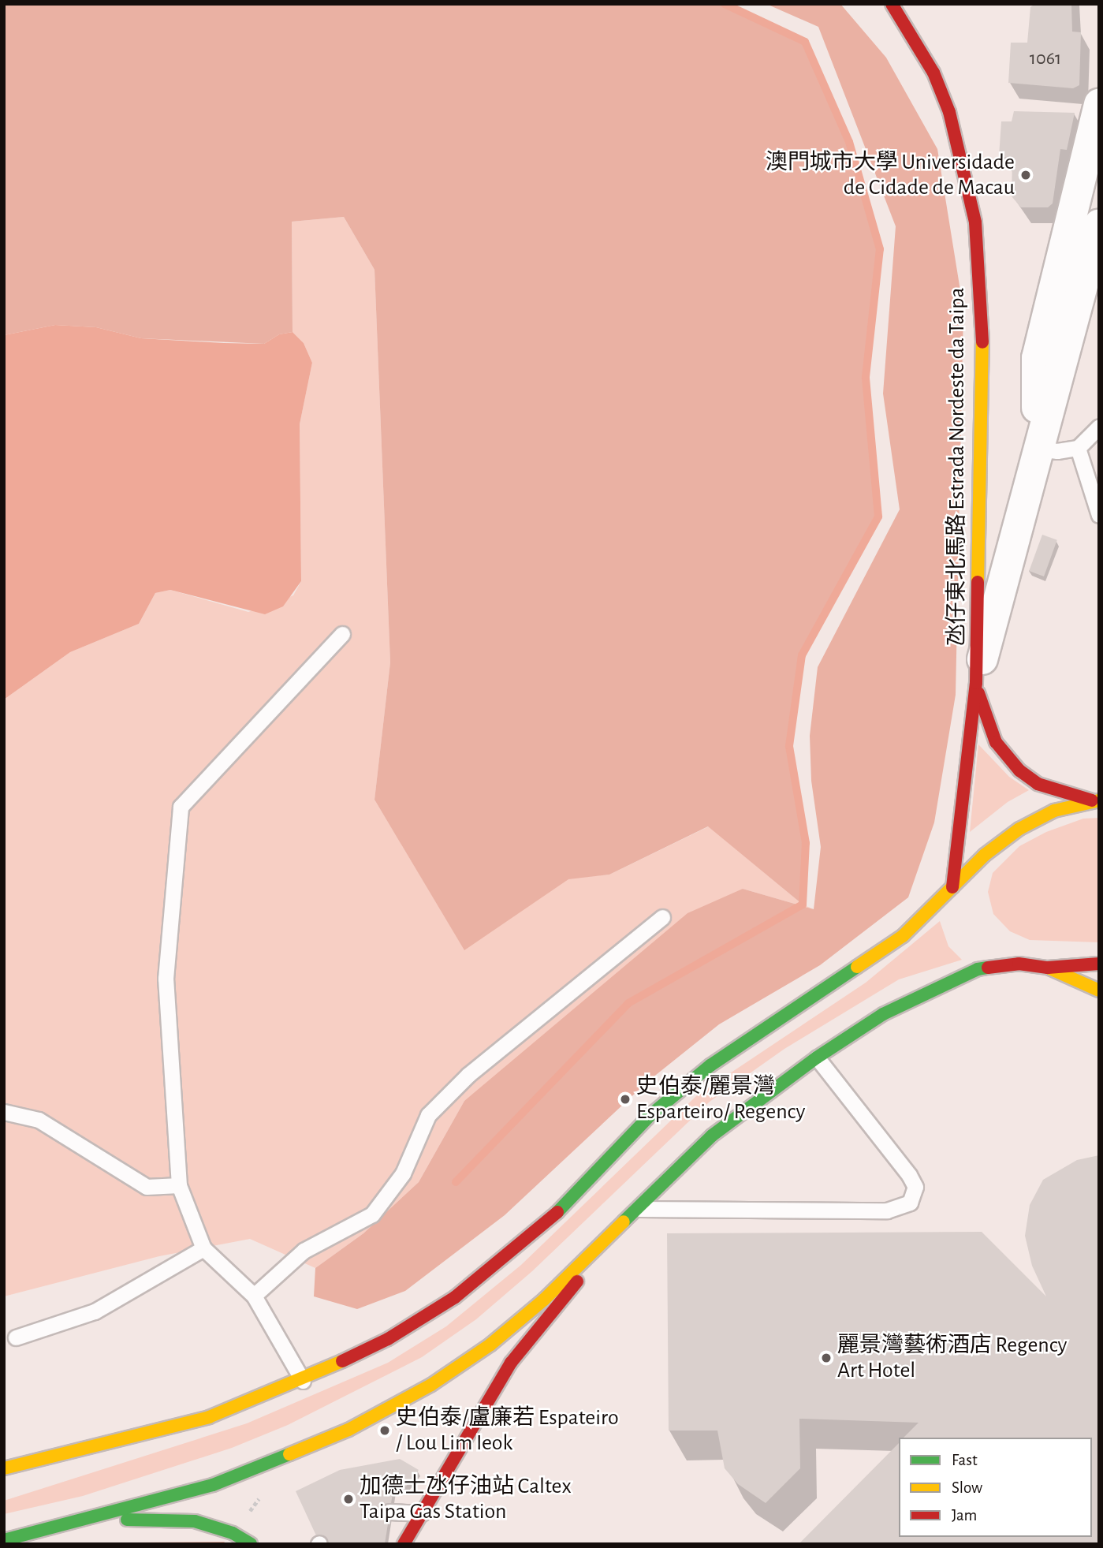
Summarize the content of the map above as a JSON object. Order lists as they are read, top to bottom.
{
  "streets": {
    "main road": ["氹仔東北馬路 Estrada Nordeste da Taipa"]
  },
  "places": [
    "澳門城市大學 Universidade de Cidade de Macau",
    "史伯泰/麗景灣 Esparteiro/ Regency",
    "麗景灣藝術酒店 Regency Art Hotel",
    "史伯泰/盧廉若 Espateiro / Lou Lim Ieok",
    "加德士氹仔油站 Caltex Taipa Gas Station"
  ],
  "house_numbers": ["1061"],
  "legend": ["Fast", "Slow", "Jam"]
}
